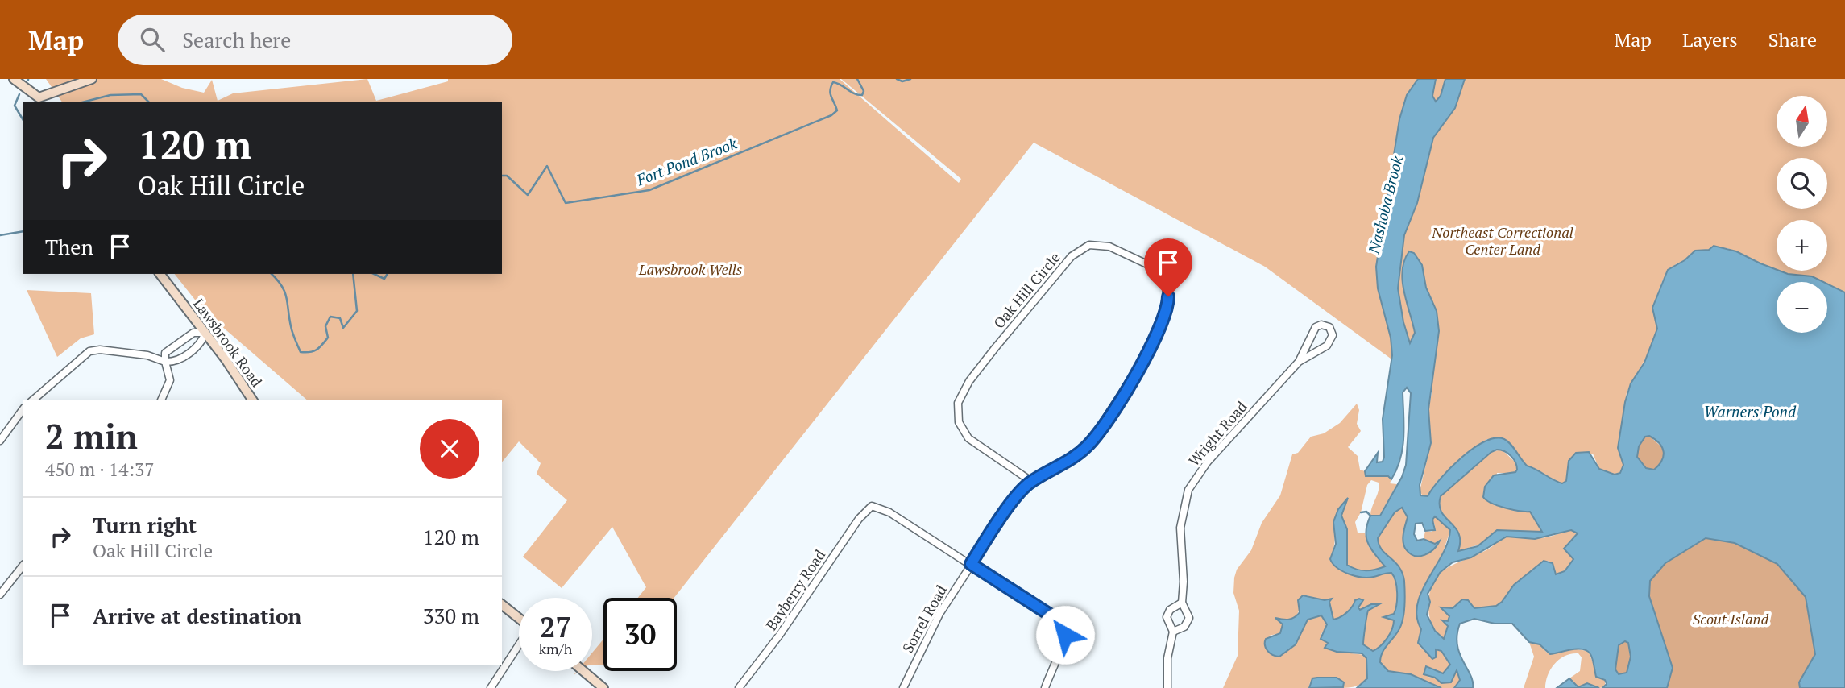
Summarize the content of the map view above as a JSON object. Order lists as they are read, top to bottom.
{
  "streets": {
    "street": [
      "Oak Hill Circle",
      "Lawsbrook Road",
      "Wright Road",
      "Bayberry Road",
      "Sorrel Road"
    ]
  },
  "crossings": [
    ["Oak Hill Circle", "Bayberry Road"],
    ["Oak Hill Circle", "Sorrel Road"],
    ["Bayberry Road", "Sorrel Road"]
  ],
  "water": ["Fort Pond Brook", "Nashoba Brook", "Warners Pond"],
  "parks": ["Northeast Correctional Center Land", "Lawsbrook Wells", "Scout Island"],
  "north": "top",
  "page": {
    "header": "Map",
    "search": "Search here",
    "nav": ["Map", "Layers", "Share"],
    "map_buttons": ["+", "−"],
    "turn": ["120 m", "Oak Hill Circle"],
    "then": "Then",
    "heading": ["2 min", "450 m · 14:37"],
    "list": [
      {
        "name": "Turn right",
        "note": "Oak Hill Circle",
        "value": "120 m"
      },
      {
        "name": "Arrive at destination",
        "value": "330 m"
      }
    ],
    "speed": "27 km/h",
    "limit": "30"
  }
}
